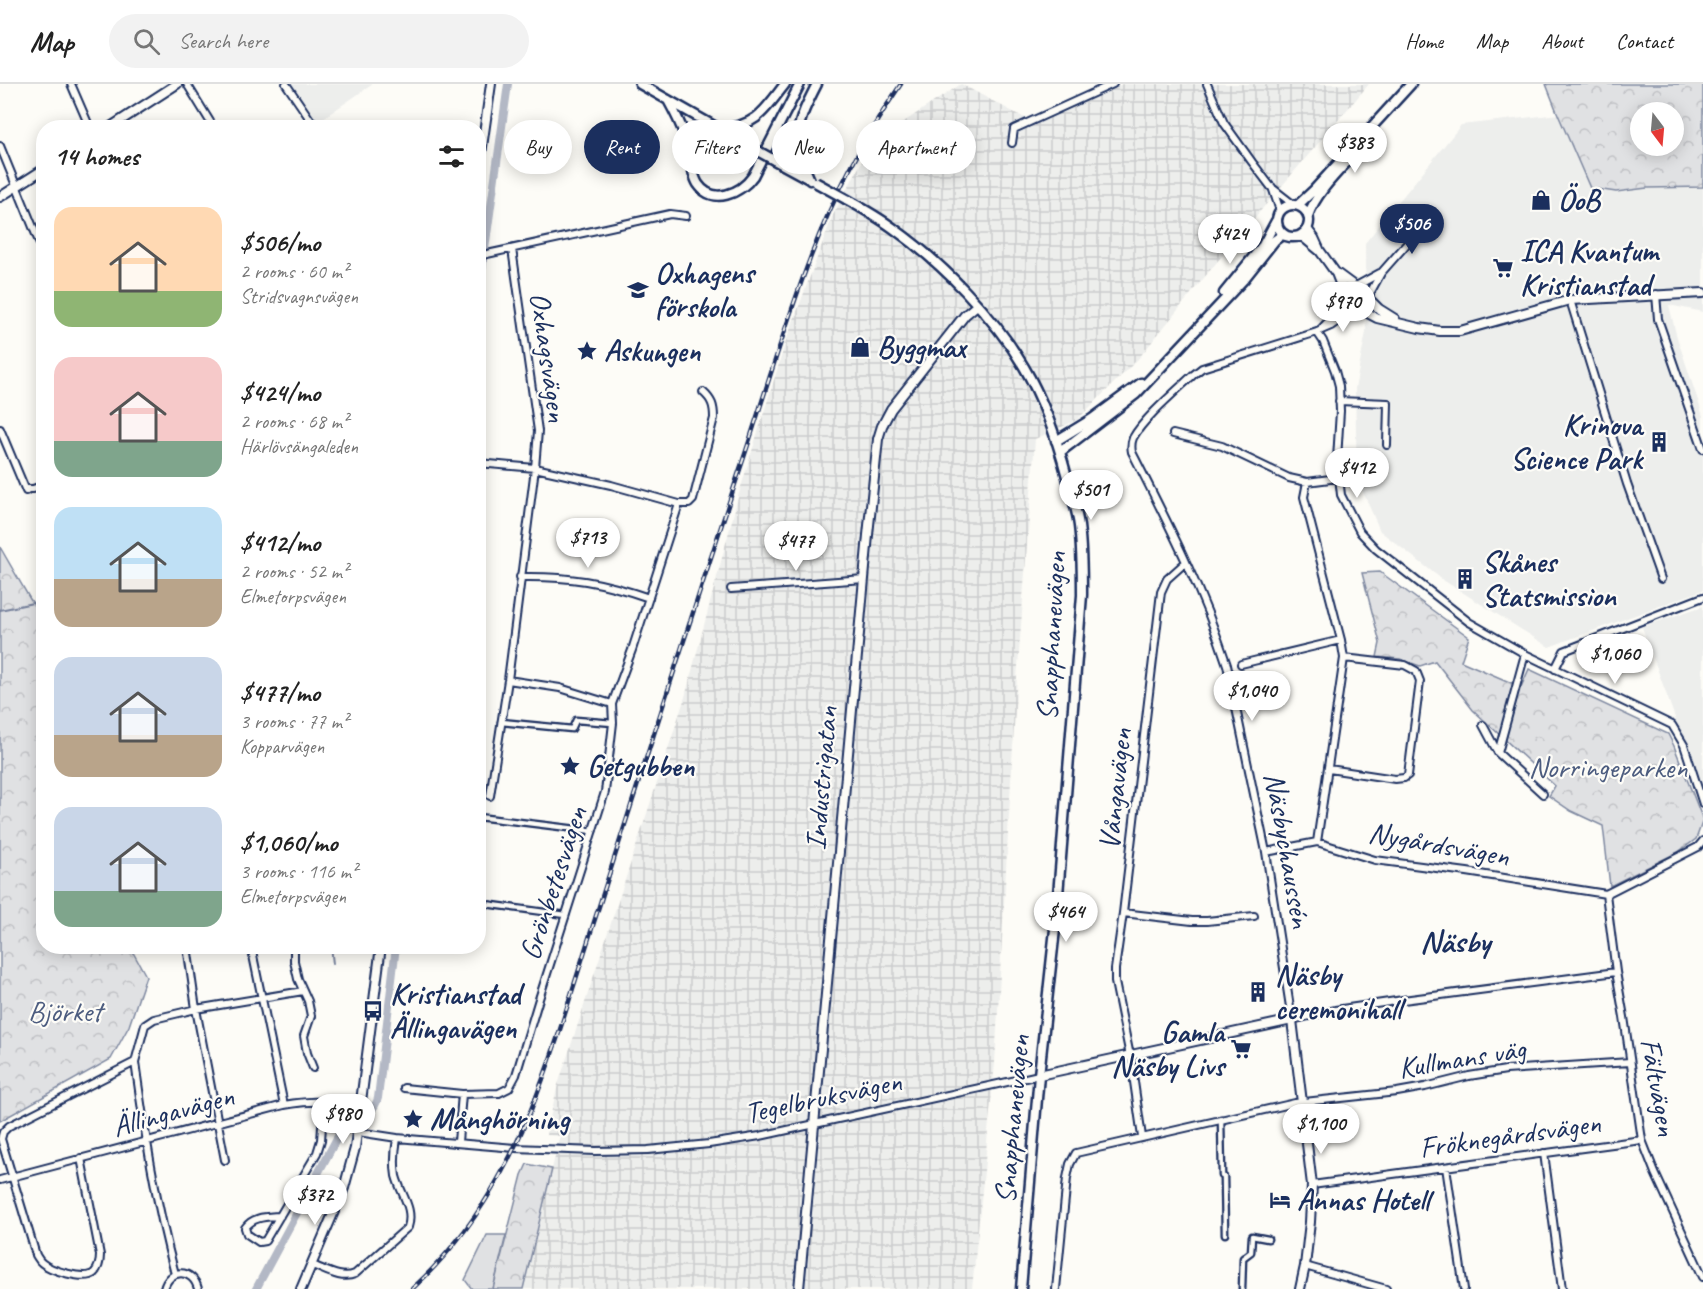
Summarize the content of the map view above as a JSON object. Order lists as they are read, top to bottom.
{
  "streets": {
    "main road": ["Snapphanevägen"],
    "street": [
      "Oxhagsvägen",
      "Industrigatan",
      "Vångavägen",
      "Nygårdsvägen",
      "Näsbychaussén",
      "Grönbetesvägen",
      "Kullmans väg",
      "Fältvägen",
      "Tegelbruksvägen",
      "Ällingavägen",
      "Fröknegårdsvägen"
    ]
  },
  "crossings": [
    ["Snapphanevägen", "Industrigatan"],
    ["Snapphanevägen", "Tegelbruksvägen"],
    ["Industrigatan", "Tegelbruksvägen"],
    ["Vångavägen", "Näsbychaussén"],
    ["Vångavägen", "Kullmans väg"],
    ["Vångavägen", "Tegelbruksvägen"],
    ["Nygårdsvägen", "Näsbychaussén"],
    ["Nygårdsvägen", "Fältvägen"],
    ["Näsbychaussén", "Kullmans väg"],
    ["Näsbychaussén", "Tegelbruksvägen"],
    ["Näsbychaussén", "Fröknegårdsvägen"],
    ["Kullmans väg", "Fältvägen"],
    ["Fältvägen", "Fröknegårdsvägen"]
  ],
  "districts": ["Näsby"],
  "parks": ["Norringeparken", "Björket"],
  "places": {
    "shop": ["ÖoB", "Byggmax"],
    "supermarket": ["ICA Kvantum Kristianstad", "Gamla Näsby Livs"],
    "school or university": ["Oxhagens förskola"],
    "place": ["Askungen", "Getgubben", "Månghörning"],
    "building": ["Krinova Science Park", "Skånes Statsmission", "Näsby ceremonihall"],
    "bus stop": ["Kristianstad Ällingavägen"],
    "hotel": ["Annas Hotell"]
  },
  "north": "bottom",
  "page": {
    "header": "Map",
    "search": "Search here",
    "nav": [
      "Home",
      "Map",
      "About",
      "Contact"
    ],
    "chip": [
      "Buy",
      "Rent",
      "Filters",
      "New",
      "Apartment"
    ],
    "heading": "14 homes",
    "price": [
      "$383",
      "$506",
      "$424",
      "$970",
      "$412",
      "$501",
      "$713",
      "$477",
      "$1,060",
      "$1,040",
      "$464",
      "$980",
      "$1,100",
      "$372"
    ],
    "list": [
      {
        "name": "$506/mo",
        "note": "2 rooms · 60 m² · Stridsvagnsvägen"
      },
      {
        "name": "$424/mo",
        "note": "2 rooms · 68 m² · Härlövsängaleden"
      },
      {
        "name": "$412/mo",
        "note": "2 rooms · 52 m² · Elmetorpsvägen"
      },
      {
        "name": "$477/mo",
        "note": "3 rooms · 77 m² · Kopparvägen"
      },
      {
        "name": "$1,060/mo",
        "note": "3 rooms · 116 m² · Elmetorpsvägen"
      }
    ]
  }
}
